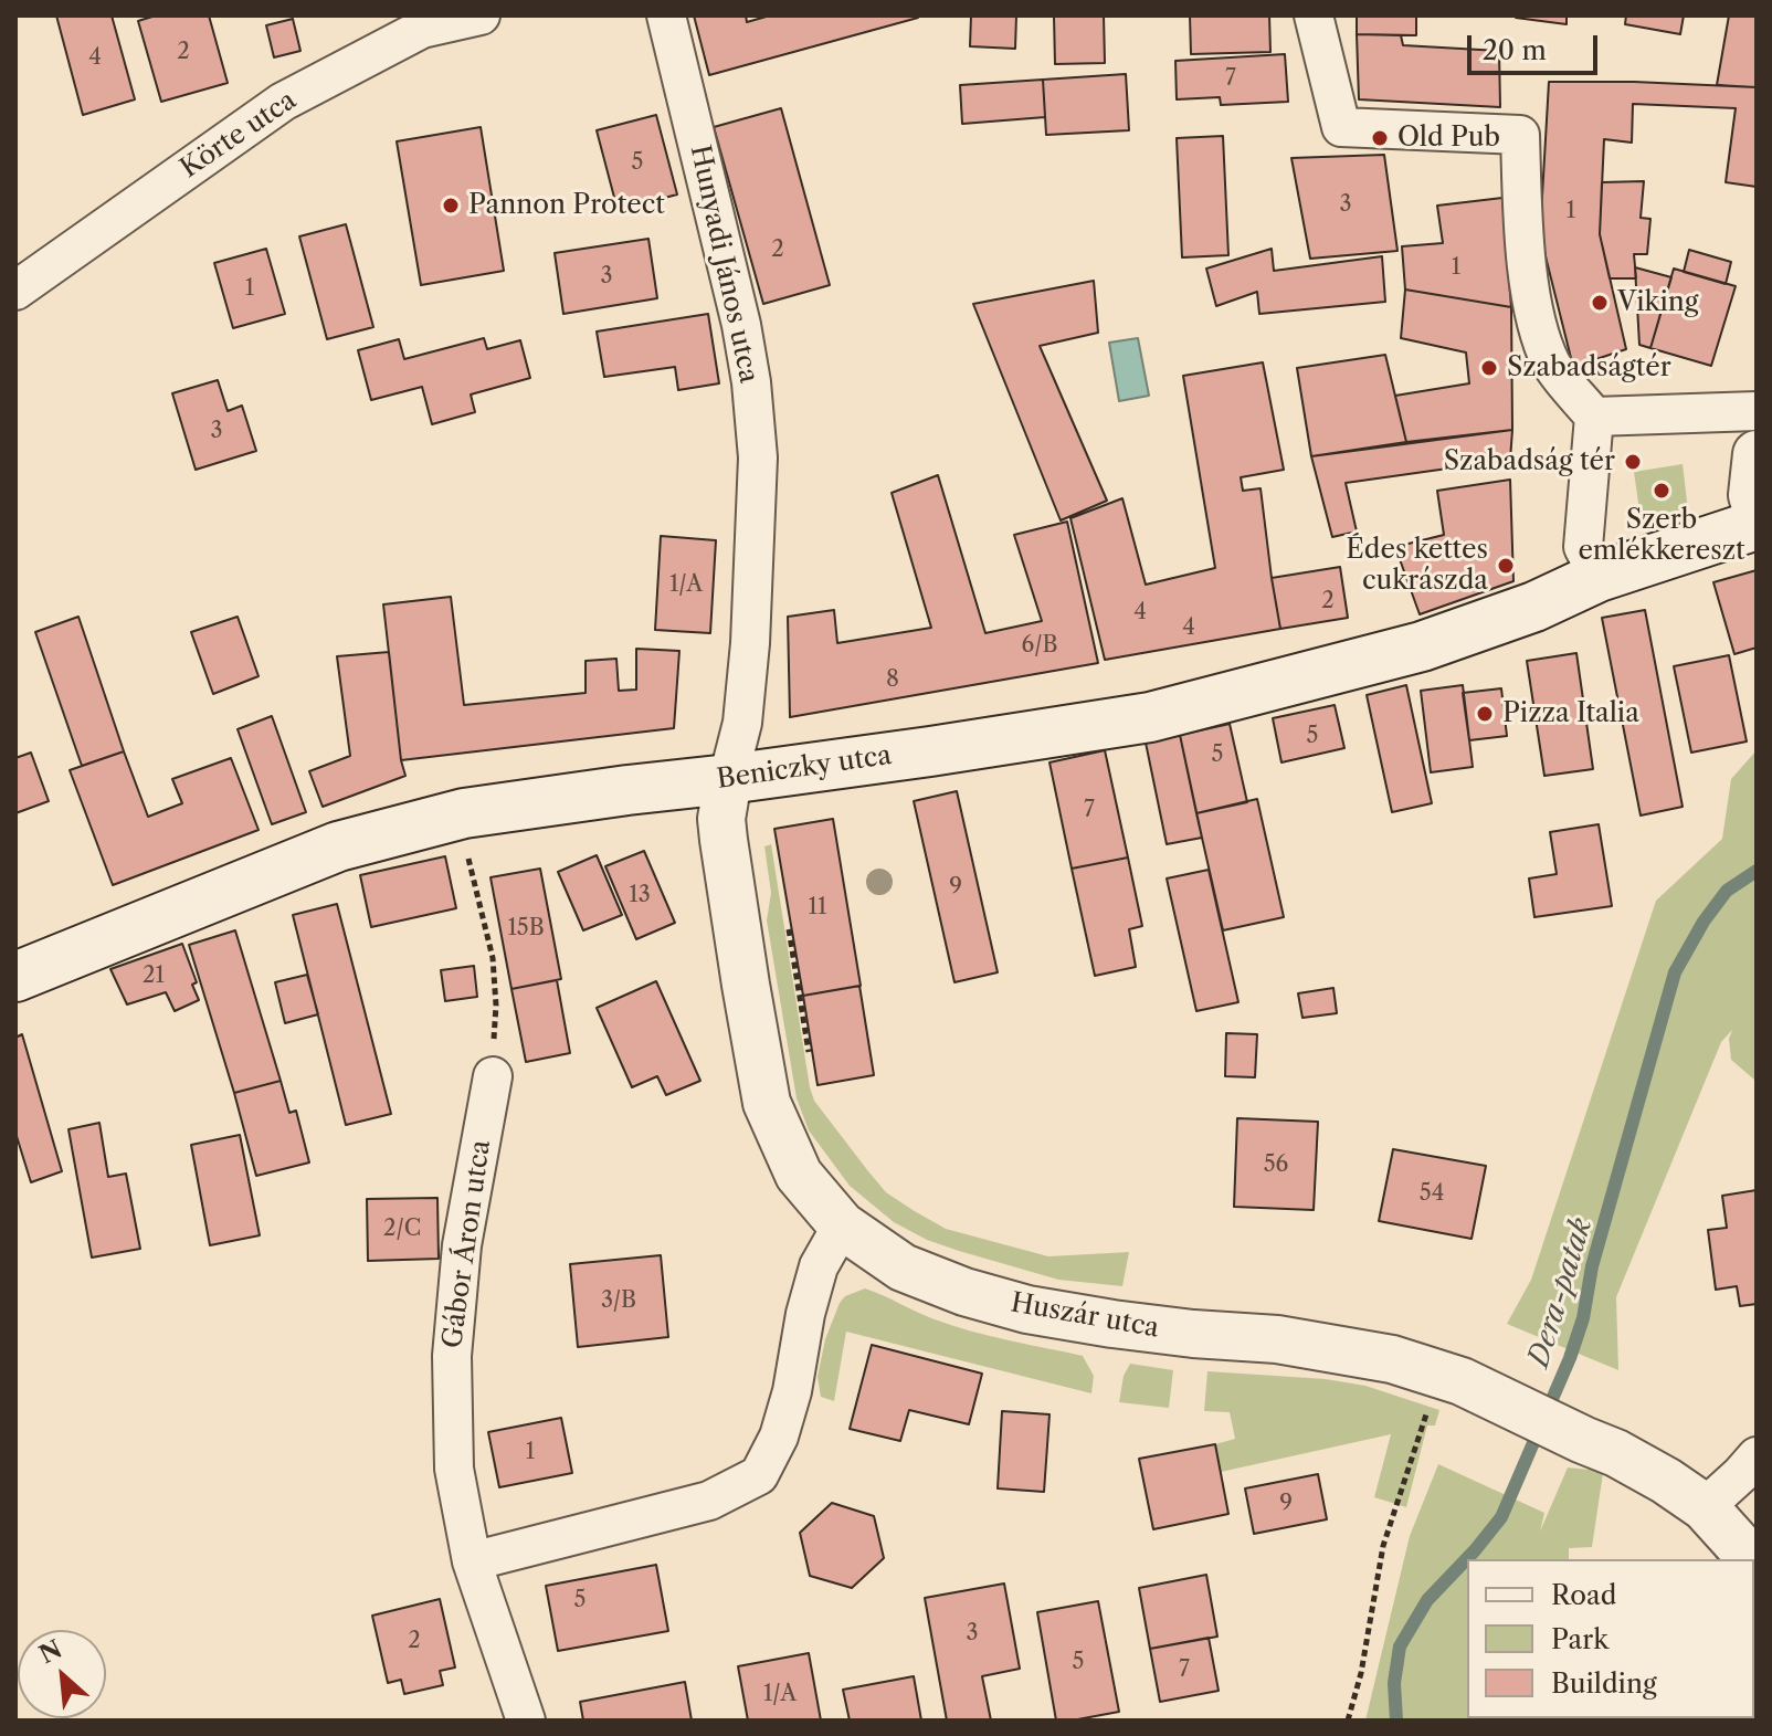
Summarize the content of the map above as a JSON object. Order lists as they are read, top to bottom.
{
  "streets": {
    "main road": ["Beniczky utca"],
    "street": [
      "Körte utca",
      "Hunyadi János utca",
      "Gábor Áron utca",
      "Huszár utca"
    ]
  },
  "crossings": [
    ["Hunyadi János utca", "Beniczky utca"],
    ["Hunyadi János utca", "Huszár utca"],
    ["Beniczky utca", "Huszár utca"]
  ],
  "water": ["Dera-patak"],
  "places": [
    "Old Pub",
    "Pannon Protect",
    "Viking",
    "Szabadságtér",
    "Szabadság tér",
    "Szerb emlékkereszt",
    "Édes kettes cukrászda",
    "Pizza Italia"
  ],
  "house_numbers": [
    "2",
    "4",
    "7",
    "5",
    "3",
    "1",
    "2",
    "1",
    "3",
    "1",
    "3",
    "1/A",
    "2",
    "4",
    "4",
    "6/B",
    "8",
    "5",
    "5",
    "7",
    "9",
    "13",
    "11",
    "15B",
    "21",
    "56",
    "54",
    "2/C",
    "3/B",
    "1",
    "9",
    "5",
    "3",
    "2",
    "5",
    "7",
    "1/A"
  ],
  "legend": ["Road", "Park", "Building"],
  "scale_bar": "20 m",
  "north": "top left"
}
